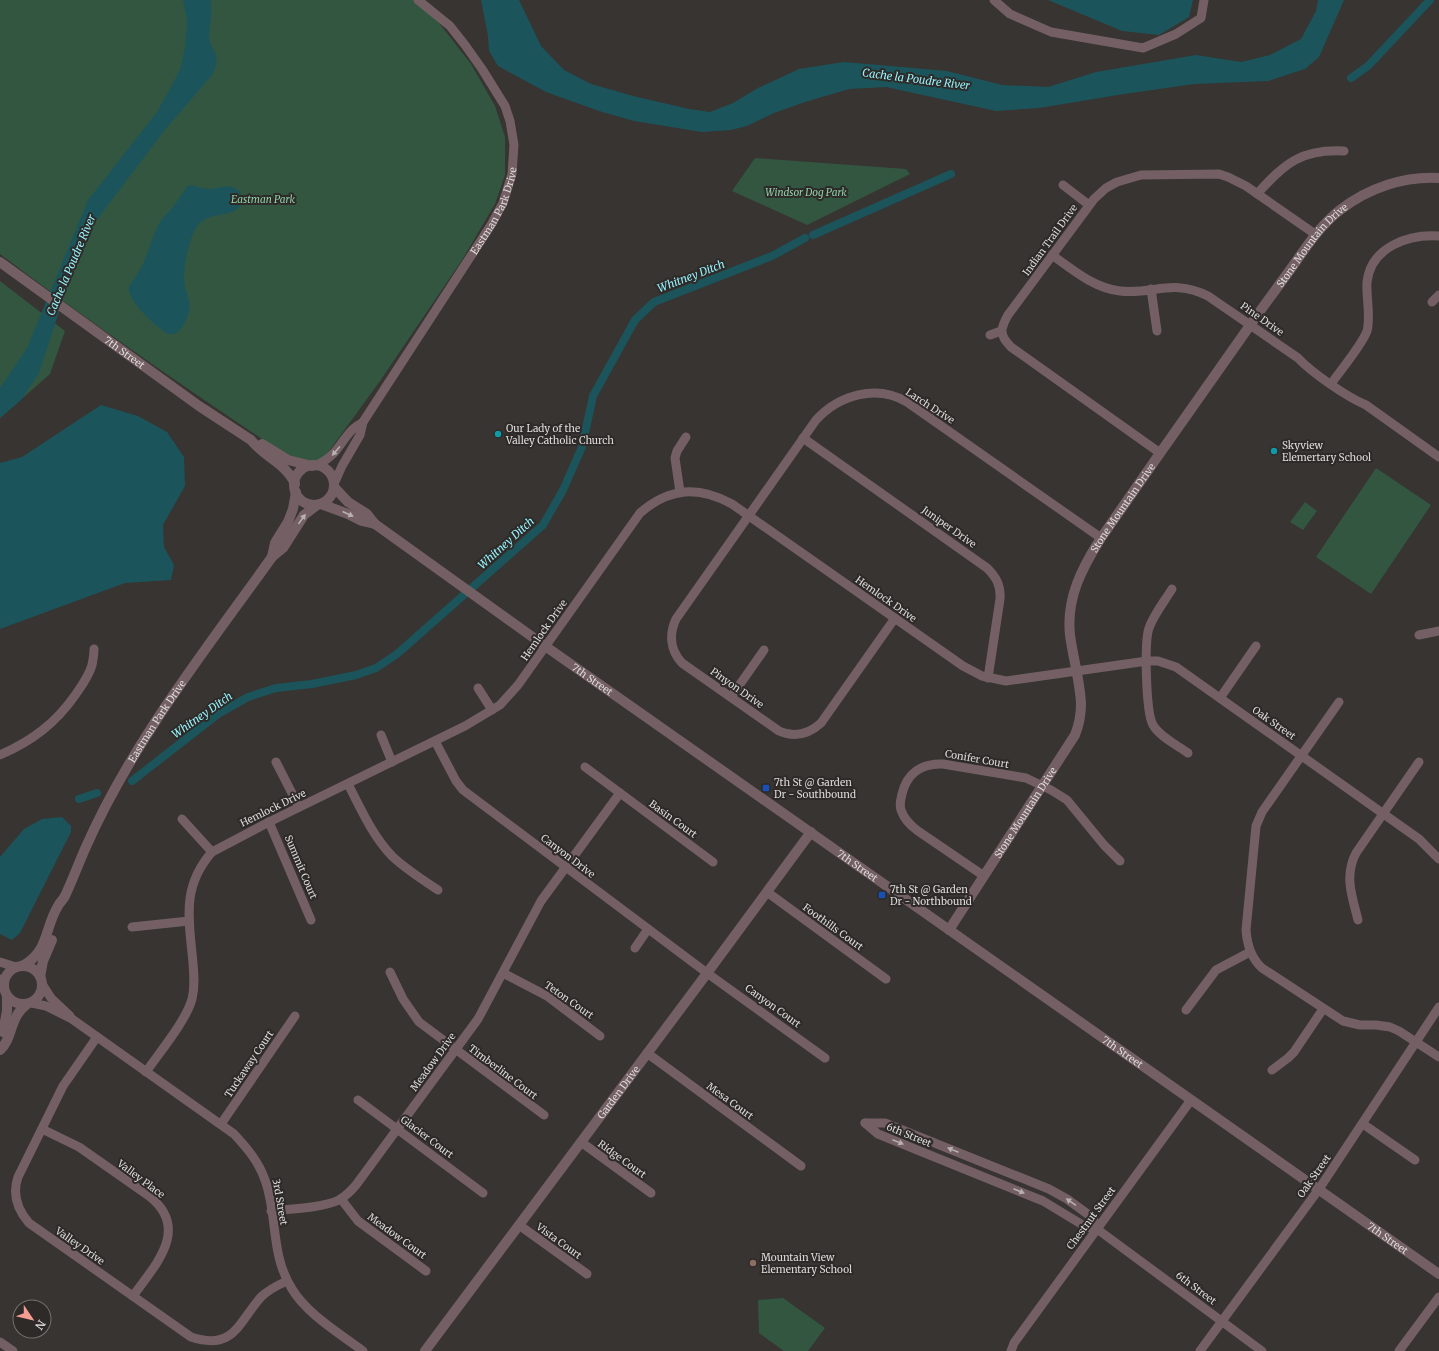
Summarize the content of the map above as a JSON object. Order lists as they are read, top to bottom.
{
  "streets": {
    "street": [
      "Eastman Park Drive",
      "Indian Trail Drive",
      "Stone Mountain Drive",
      "Pine Drive",
      "7th Street",
      "Larch Drive",
      "Juniper Drive",
      "Hemlock Drive",
      "Pinyon Drive",
      "Oak Street",
      "Conifer Court",
      "Basin Court",
      "Canyon Drive",
      "Summit Court",
      "Foothills Court",
      "Teton Court",
      "Canyon Court",
      "Meadow Drive",
      "Tuckaway Court",
      "Timberline Court",
      "Garden Drive",
      "Mesa Court",
      "6th Street",
      "Glacier Court",
      "Ridge Court",
      "Valley Place",
      "3rd Street",
      "Chestnut Street",
      "Meadow Court",
      "Vista Court",
      "Valley Drive"
    ]
  },
  "crossings": [
    ["Eastman Park Drive", "7th Street"],
    ["Eastman Park Drive", "3rd Street"],
    ["Indian Trail Drive", "Stone Mountain Drive"],
    ["Indian Trail Drive", "Pine Drive"],
    ["Stone Mountain Drive", "Pine Drive"],
    ["Stone Mountain Drive", "7th Street"],
    ["Stone Mountain Drive", "Larch Drive"],
    ["Stone Mountain Drive", "Hemlock Drive"],
    ["Stone Mountain Drive", "Oak Street"],
    ["Stone Mountain Drive", "Conifer Court"],
    ["7th Street", "Hemlock Drive"],
    ["7th Street", "Oak Street"],
    ["7th Street", "Garden Drive"],
    ["7th Street", "Chestnut Street"],
    ["Larch Drive", "Juniper Drive"],
    ["Larch Drive", "Hemlock Drive"],
    ["Larch Drive", "Pinyon Drive"],
    ["Juniper Drive", "Hemlock Drive"],
    ["Hemlock Drive", "Pinyon Drive"],
    ["Hemlock Drive", "Oak Street"],
    ["Hemlock Drive", "Canyon Drive"],
    ["Hemlock Drive", "Summit Court"],
    ["Hemlock Drive", "3rd Street"],
    ["Oak Street", "6th Street"],
    ["Canyon Drive", "Canyon Court"],
    ["Canyon Drive", "Meadow Drive"],
    ["Canyon Drive", "Garden Drive"],
    ["Foothills Court", "Garden Drive"],
    ["Teton Court", "Meadow Drive"],
    ["Canyon Court", "Garden Drive"],
    ["Meadow Drive", "Timberline Court"],
    ["Meadow Drive", "Glacier Court"],
    ["Meadow Drive", "3rd Street"],
    ["Meadow Drive", "Meadow Court"],
    ["Tuckaway Court", "3rd Street"],
    ["Garden Drive", "Mesa Court"],
    ["Garden Drive", "Ridge Court"],
    ["Garden Drive", "Vista Court"],
    ["6th Street", "Chestnut Street"],
    ["Valley Place", "Valley Drive"],
    ["3rd Street", "Valley Drive"]
  ],
  "water": ["Cache la Poudre River", "Whitney Ditch"],
  "parks": ["Windsor Dog Park", "Eastman Park"],
  "places": {
    "other": ["Our Lady of the Valley Catholic Church", "Skyview Elemertary School", "Mountain View Elementary School"],
    "transit": ["7th St @ Garden Dr - Southbound", "7th St @ Garden Dr - Northbound"]
  },
  "north": "bottom right"
}
